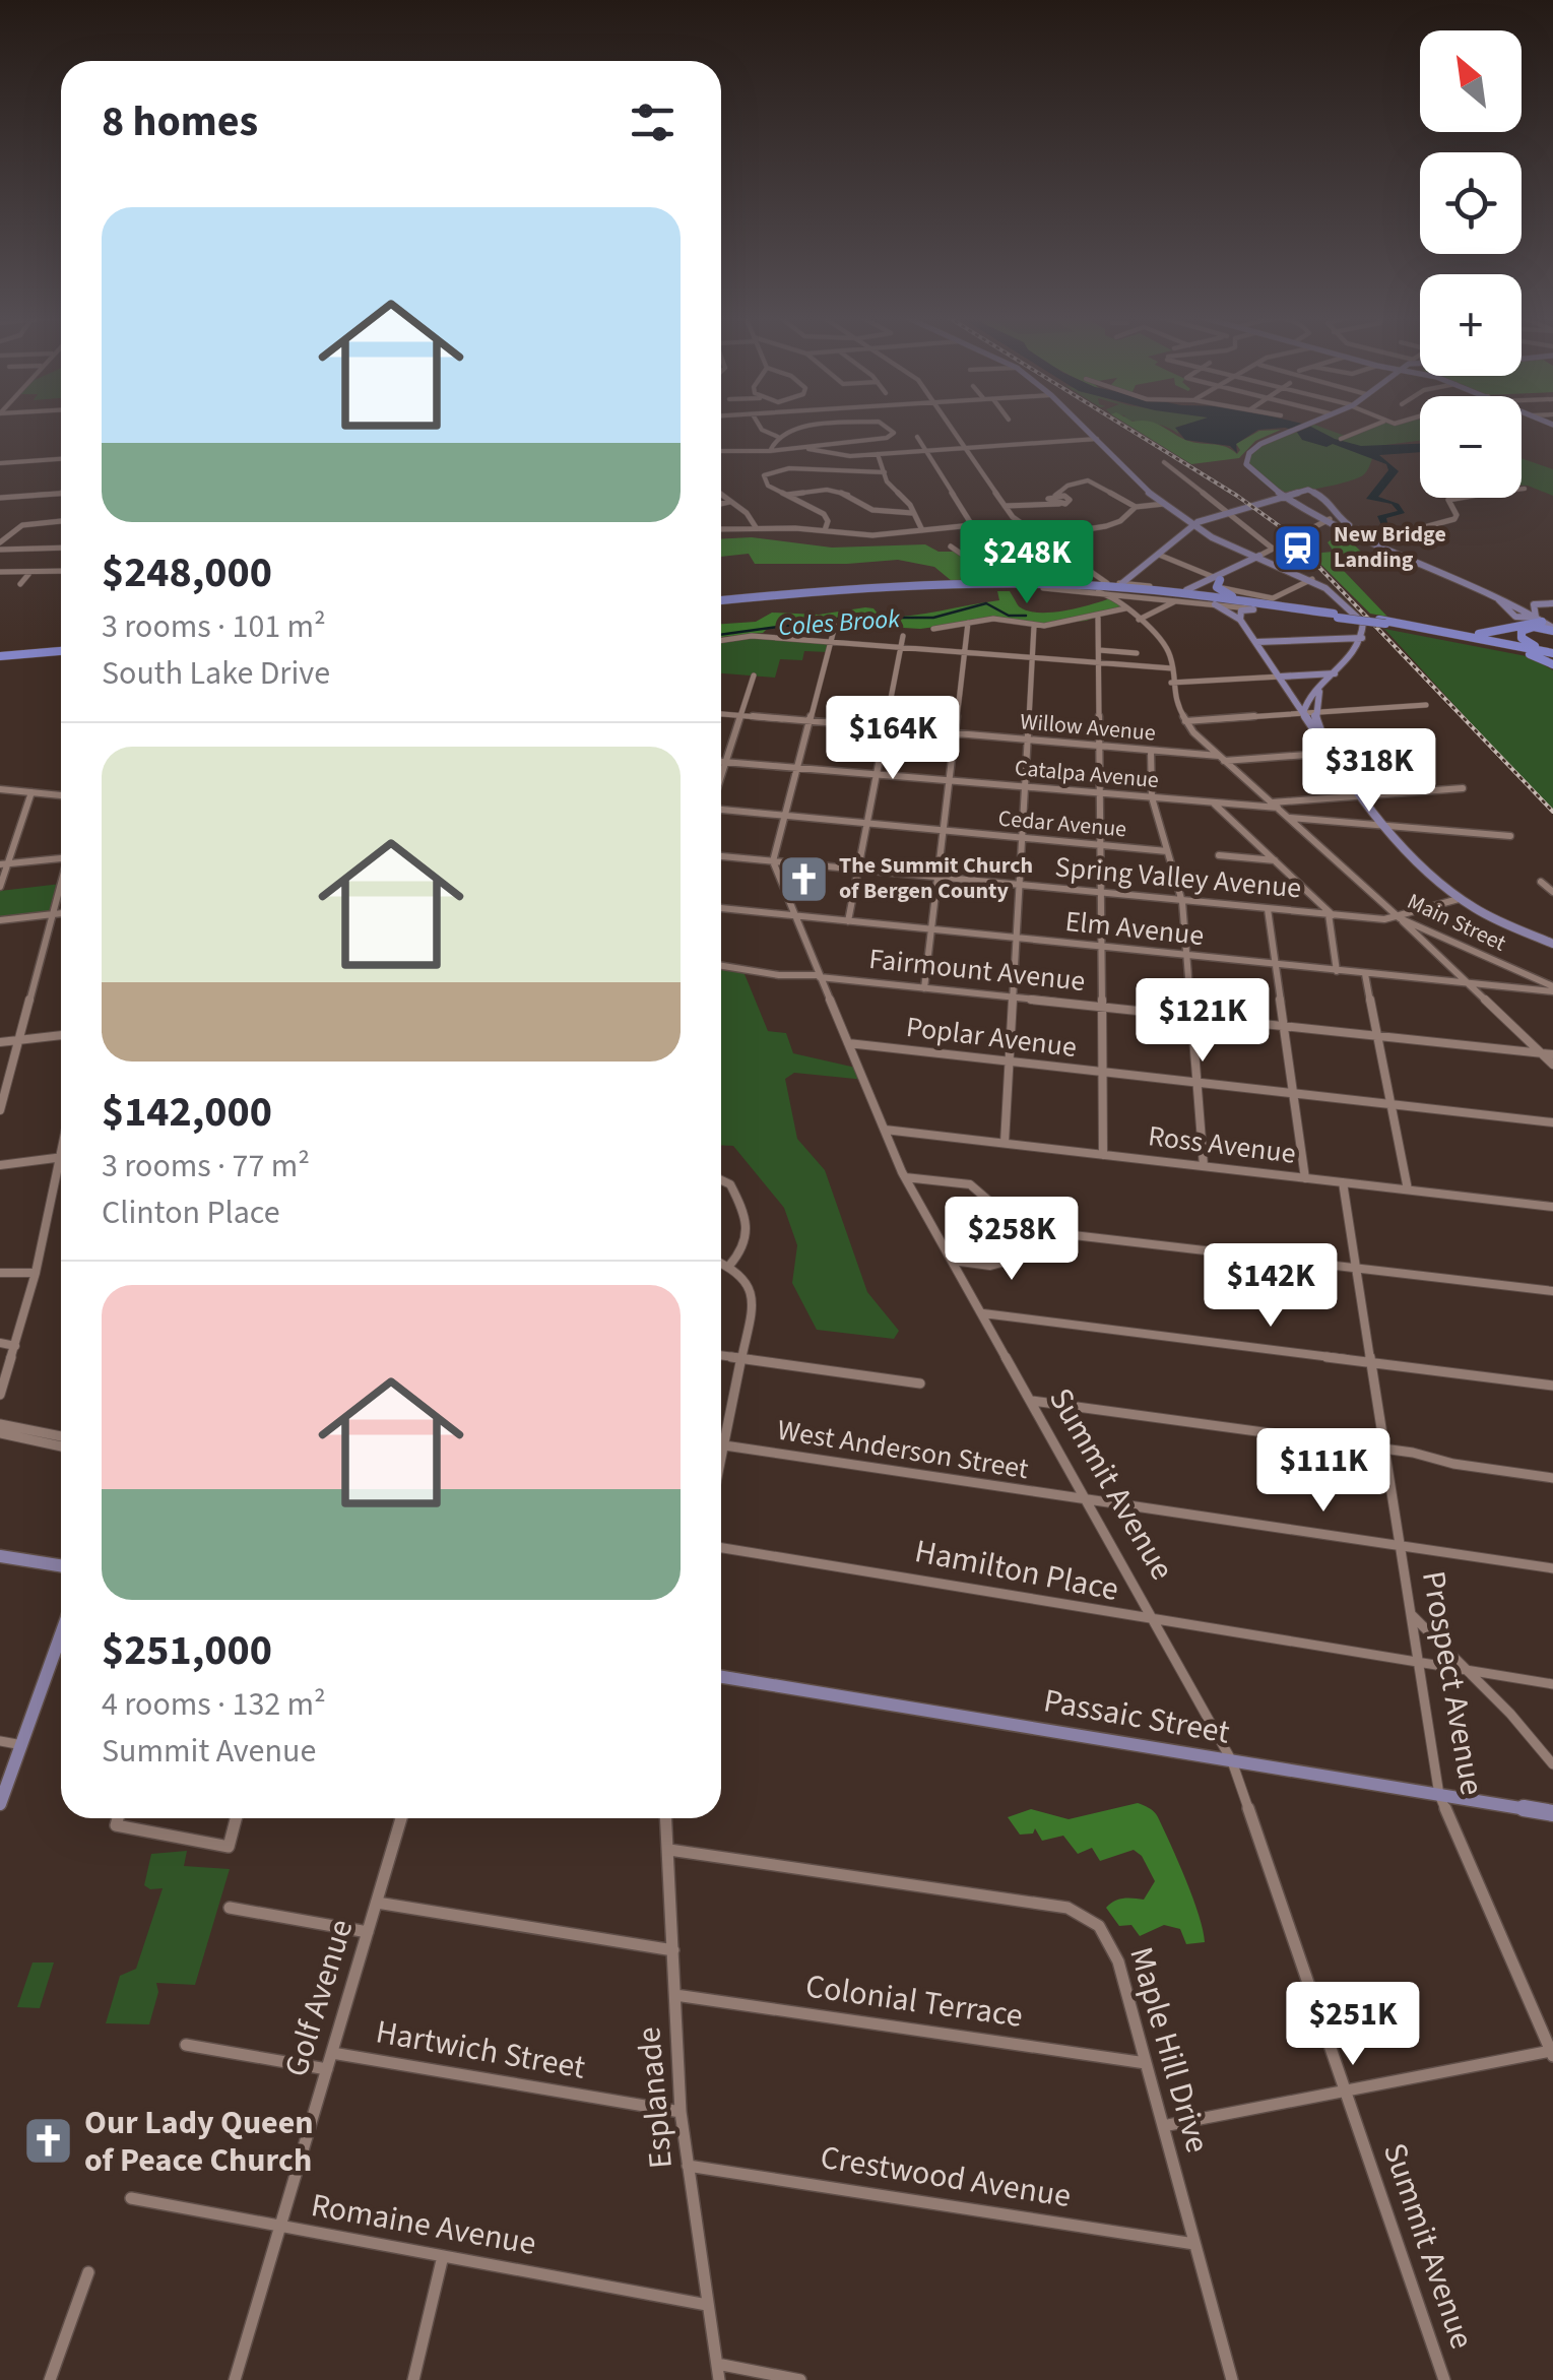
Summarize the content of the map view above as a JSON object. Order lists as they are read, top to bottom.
{
  "streets": {
    "main road": ["Passaic Street"],
    "street": [
      "Willow Avenue",
      "Catalpa Avenue",
      "Cedar Avenue",
      "Spring Valley Avenue",
      "Main Street",
      "Elm Avenue",
      "Fairmount Avenue",
      "Poplar Avenue",
      "Ross Avenue",
      "West Anderson Street",
      "Summit Avenue",
      "Hamilton Place",
      "Prospect Avenue",
      "Golf Avenue",
      "Colonial Terrace",
      "Hartwich Street",
      "Maple Hill Drive",
      "Esplanade",
      "Crestwood Avenue",
      "Romaine Avenue"
    ]
  },
  "crossings": [
    ["Willow Avenue", "Main Street"],
    ["Catalpa Avenue", "Main Street"],
    ["Spring Valley Avenue", "Main Street"],
    ["Spring Valley Avenue", "Summit Avenue"],
    ["Main Street", "Elm Avenue"],
    ["Elm Avenue", "Summit Avenue"],
    ["Fairmount Avenue", "Summit Avenue"],
    ["Poplar Avenue", "Summit Avenue"],
    ["Ross Avenue", "Summit Avenue"],
    ["Ross Avenue", "Prospect Avenue"],
    ["West Anderson Street", "Summit Avenue"],
    ["West Anderson Street", "Prospect Avenue"],
    ["Summit Avenue", "Hamilton Place"],
    ["Summit Avenue", "Passaic Street"],
    ["Hamilton Place", "Prospect Avenue"],
    ["Prospect Avenue", "Passaic Street"],
    ["Golf Avenue", "Hartwich Street"],
    ["Golf Avenue", "Romaine Avenue"],
    ["Colonial Terrace", "Maple Hill Drive"],
    ["Colonial Terrace", "Esplanade"],
    ["Hartwich Street", "Esplanade"],
    ["Maple Hill Drive", "Esplanade"],
    ["Maple Hill Drive", "Crestwood Avenue"],
    ["Esplanade", "Crestwood Avenue"],
    ["Esplanade", "Romaine Avenue"]
  ],
  "water": ["Coles Brook"],
  "places": {
    "station": ["New Bridge Landing"],
    "church": ["The Summit Church of Bergen County", "Our Lady Queen of Peace Church"]
  },
  "north": "top left",
  "page": {
    "map_buttons": ["+", "−"],
    "heading": "8 homes",
    "list": [
      {
        "name": "$248,000",
        "note": "3 rooms · 101 m² · South Lake Drive"
      },
      {
        "name": "$142,000",
        "note": "3 rooms · 77 m² · Clinton Place"
      },
      {
        "name": "$251,000",
        "note": "4 rooms · 132 m² · Summit Avenue"
      }
    ],
    "price": [
      "$248K",
      "$164K",
      "$318K",
      "$121K",
      "$258K",
      "$142K",
      "$111K",
      "$251K"
    ]
  }
}
